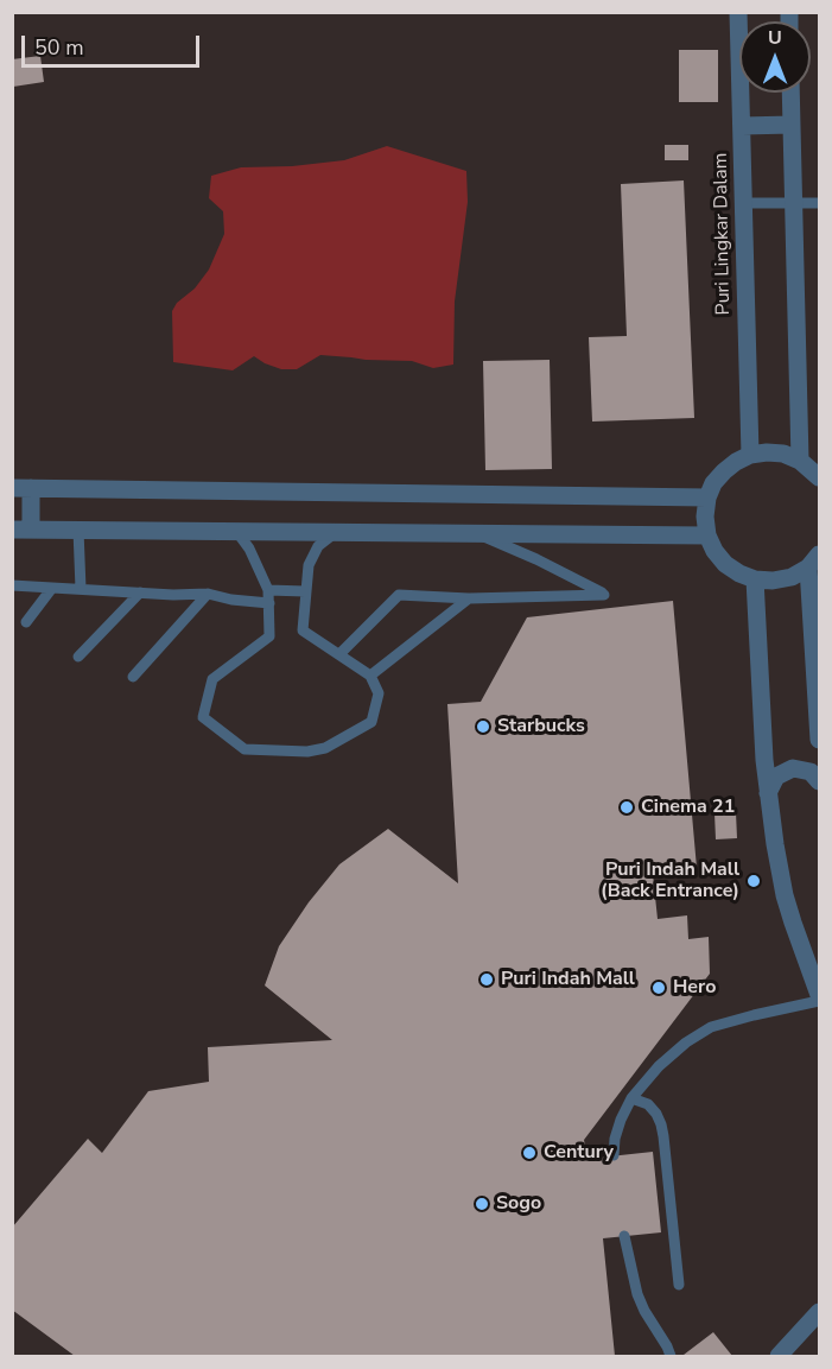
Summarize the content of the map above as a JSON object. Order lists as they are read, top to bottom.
{
  "streets": {
    "street": ["Puri Lingkar Dalam"]
  },
  "places": [
    "Starbucks",
    "Cinema 21",
    "Puri Indah Mall (Back Entrance)",
    "Puri Indah Mall",
    "Hero",
    "Century",
    "Sogo"
  ],
  "scale_bar": "50 m",
  "north": "top"
}
